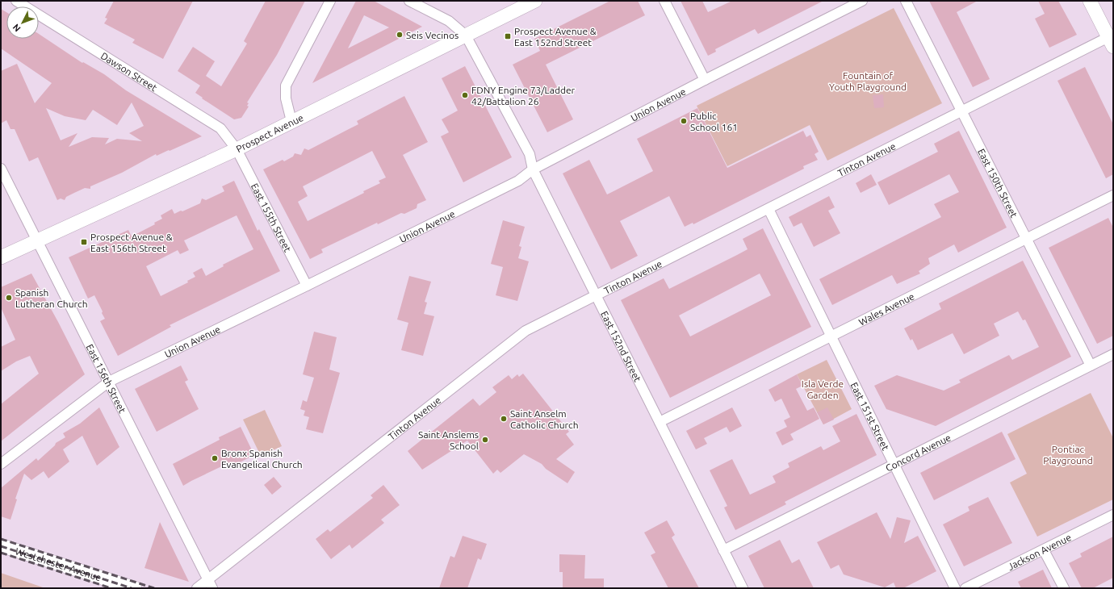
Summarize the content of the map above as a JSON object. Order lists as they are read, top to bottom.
{
  "streets": {
    "street": [
      "Dawson Street",
      "Union Avenue",
      "Prospect Avenue",
      "Tinton Avenue",
      "East 150th Street",
      "East 155th Street",
      "Wales Avenue",
      "East 152nd Street",
      "East 156th Street",
      "East 151st Street",
      "Concord Avenue",
      "Jackson Avenue",
      "Westchester Avenue"
    ]
  },
  "crossings": [
    ["Dawson Street", "Prospect Avenue"],
    ["Dawson Street", "East 155th Street"],
    ["Union Avenue", "East 155th Street"],
    ["Union Avenue", "East 152nd Street"],
    ["Union Avenue", "East 156th Street"],
    ["Prospect Avenue", "East 155th Street"],
    ["Prospect Avenue", "East 152nd Street"],
    ["Prospect Avenue", "East 156th Street"],
    ["Tinton Avenue", "East 150th Street"],
    ["Tinton Avenue", "East 152nd Street"],
    ["Tinton Avenue", "East 156th Street"],
    ["Tinton Avenue", "East 151st Street"],
    ["East 150th Street", "Wales Avenue"],
    ["East 150th Street", "Concord Avenue"],
    ["Wales Avenue", "East 152nd Street"],
    ["Wales Avenue", "East 151st Street"],
    ["East 152nd Street", "Concord Avenue"],
    ["East 151st Street", "Concord Avenue"]
  ],
  "parks": ["Fountain of Youth Playground", "Isla Verde Garden", "Pontiac Playground"],
  "places": {
    "other": [
      "Seis Vecinos",
      "FDNY Engine 73/Ladder 42/Battalion 26",
      "Public School 161",
      "Spanish Lutheran Church",
      "Saint Anselm Catholic Church",
      "Saint Anslems School",
      "Bronx Spanish Evangelical Church"
    ],
    "transit": ["Prospect Avenue & East 152nd Street", "Prospect Avenue & East 156th Street"]
  },
  "north": "bottom left"
}
